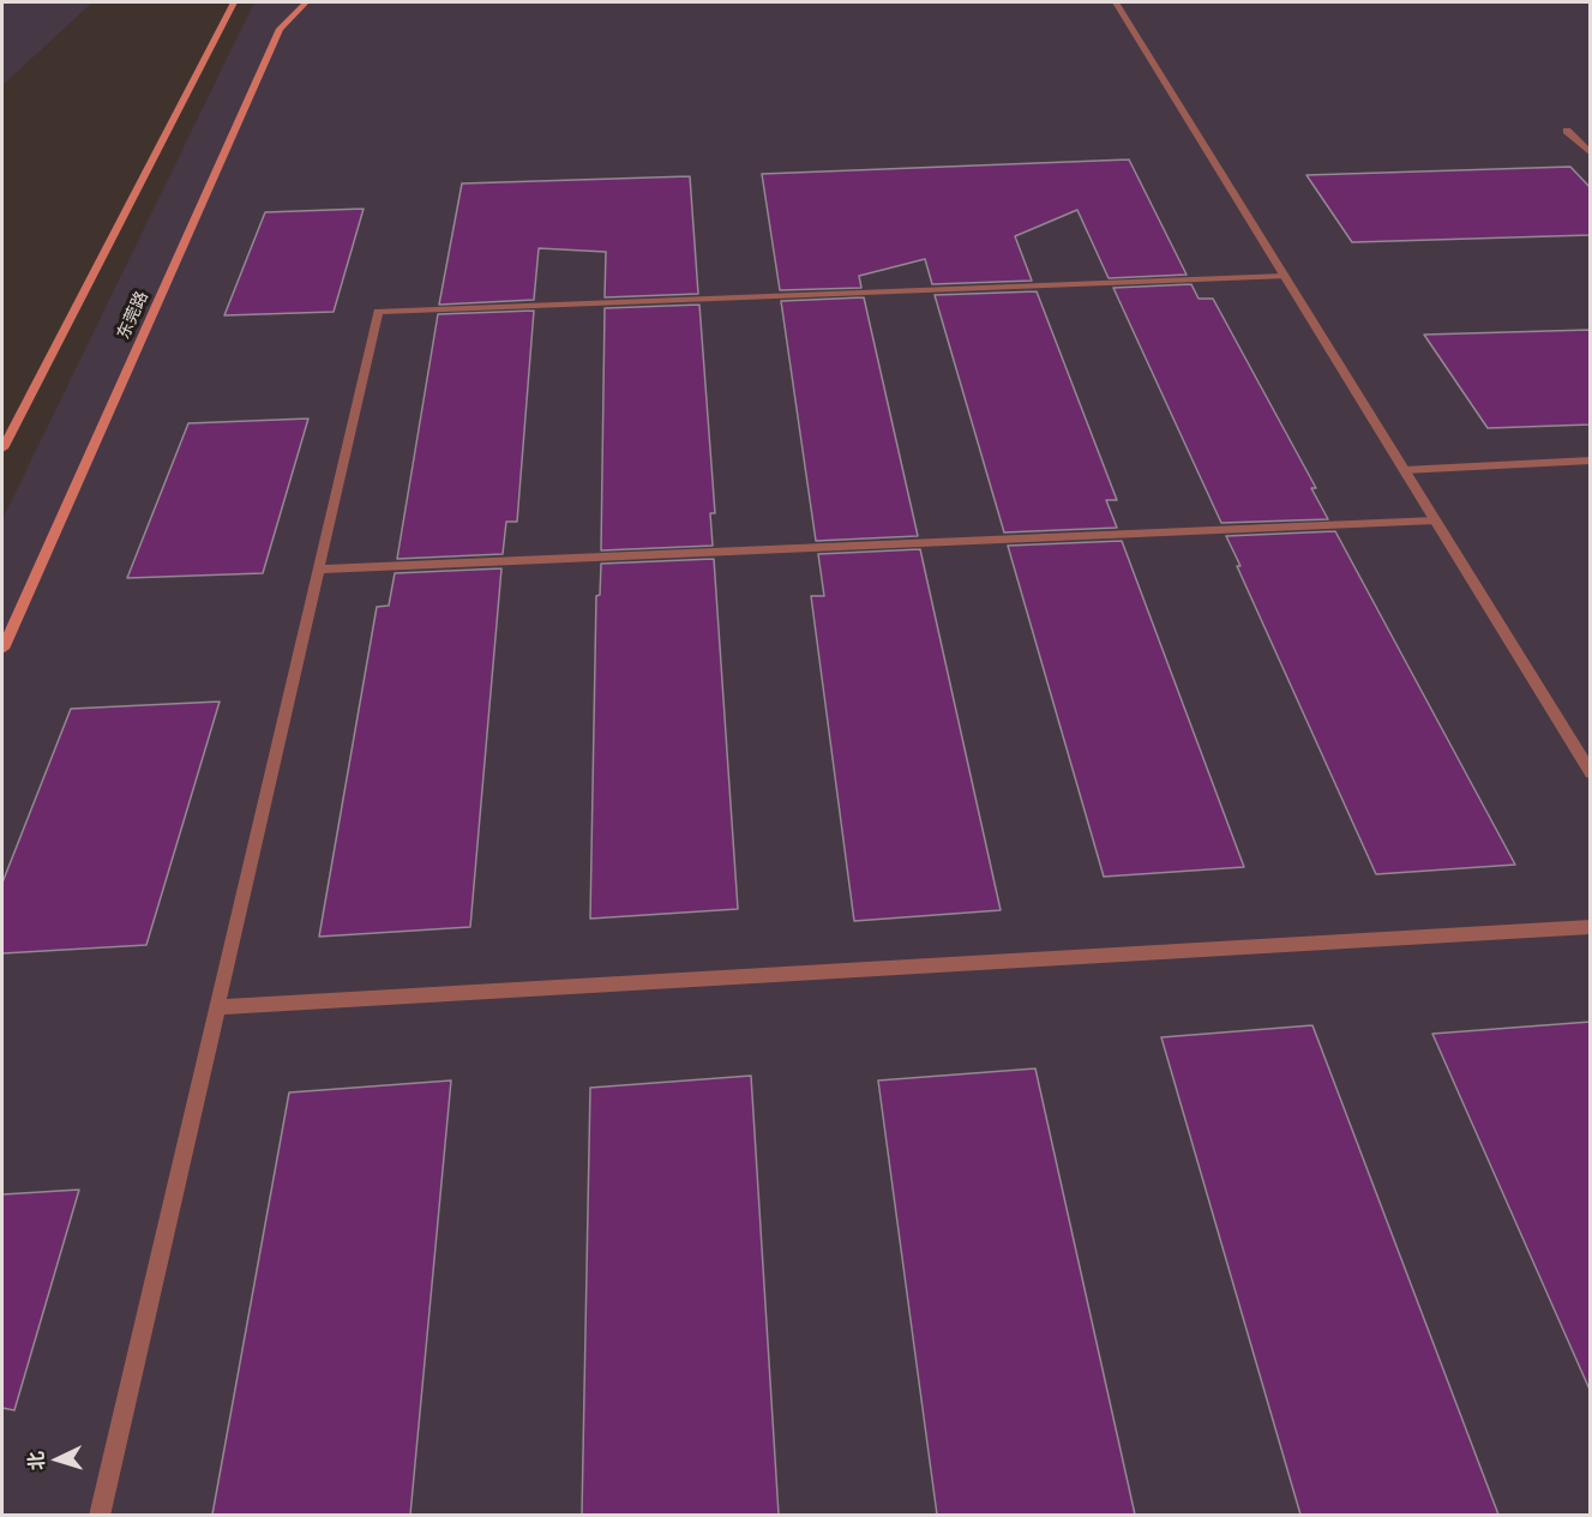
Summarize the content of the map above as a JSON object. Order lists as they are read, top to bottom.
{
  "streets": {
    "street": ["东莞路"]
  },
  "north": "left"
}
